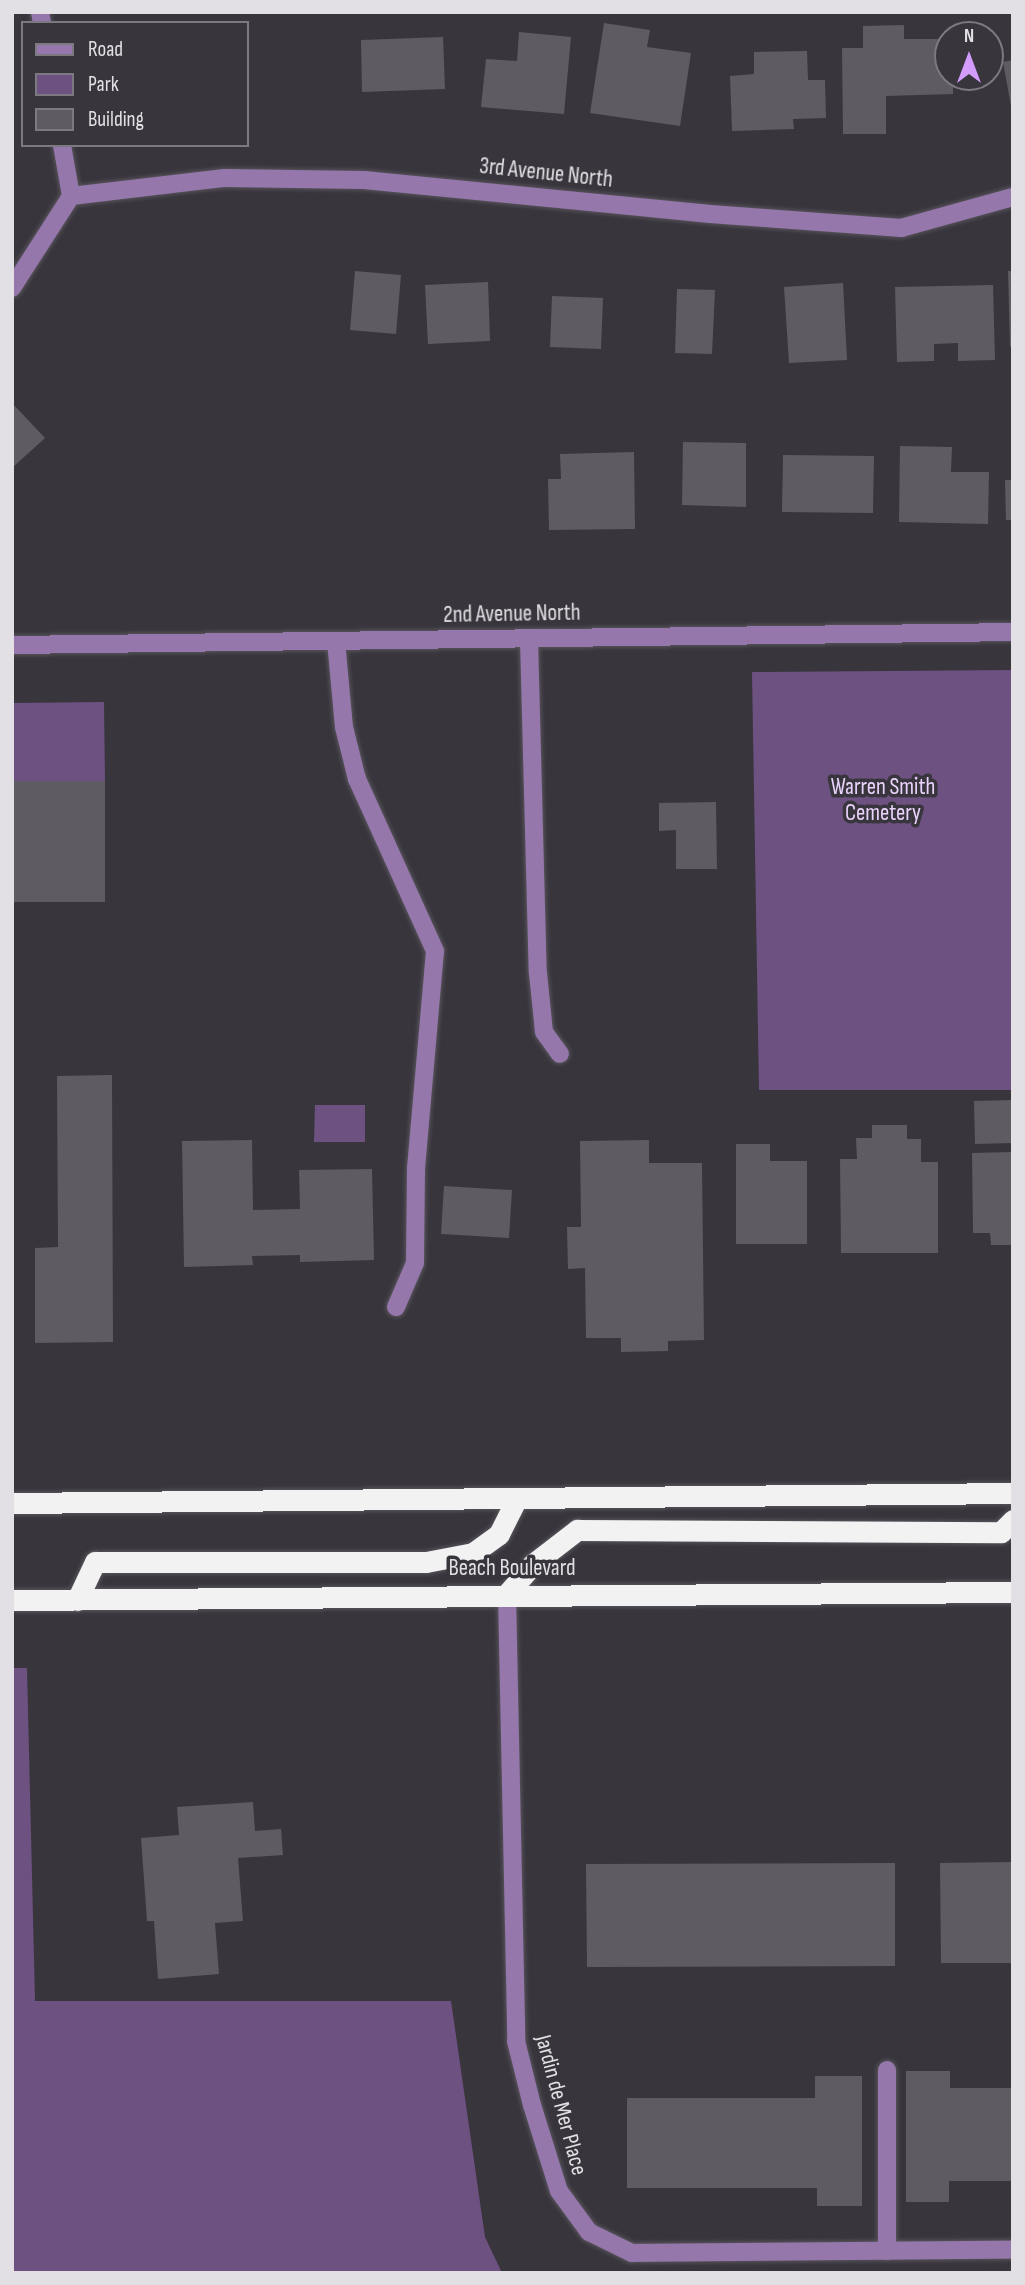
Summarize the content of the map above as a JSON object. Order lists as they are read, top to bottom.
{
  "streets": {
    "highway": ["Beach Boulevard"],
    "street": ["3rd Avenue North", "2nd Avenue North", "Jardin de Mer Place"]
  },
  "crossings": [
    ["Beach Boulevard", "Jardin de Mer Place"]
  ],
  "parks": ["Warren Smith Cemetery"],
  "legend": ["Road", "Park", "Building"],
  "north": "top"
}
